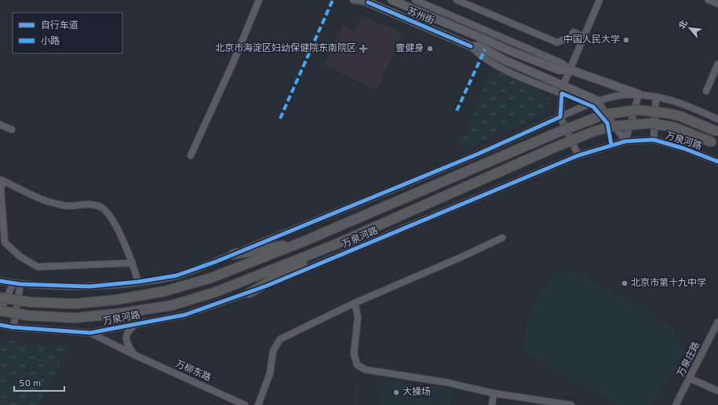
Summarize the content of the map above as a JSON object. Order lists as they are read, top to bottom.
{
  "streets": {
    "highway": ["万泉河路"],
    "main road": ["苏州街"],
    "street": ["万泉庄路", "万柳东路"]
  },
  "crossings": [
    ["万泉河路", "万柳东路"]
  ],
  "places": {
    "other": [
      "中国人民大学",
      "壹健身",
      "北京市第十九中学",
      "大操场"
    ],
    "health": ["北京市海淀区妇幼保健院东南院区"]
  },
  "legend": ["自行车道", "小路"],
  "scale_bar": "50 m",
  "north": "top left"
}
